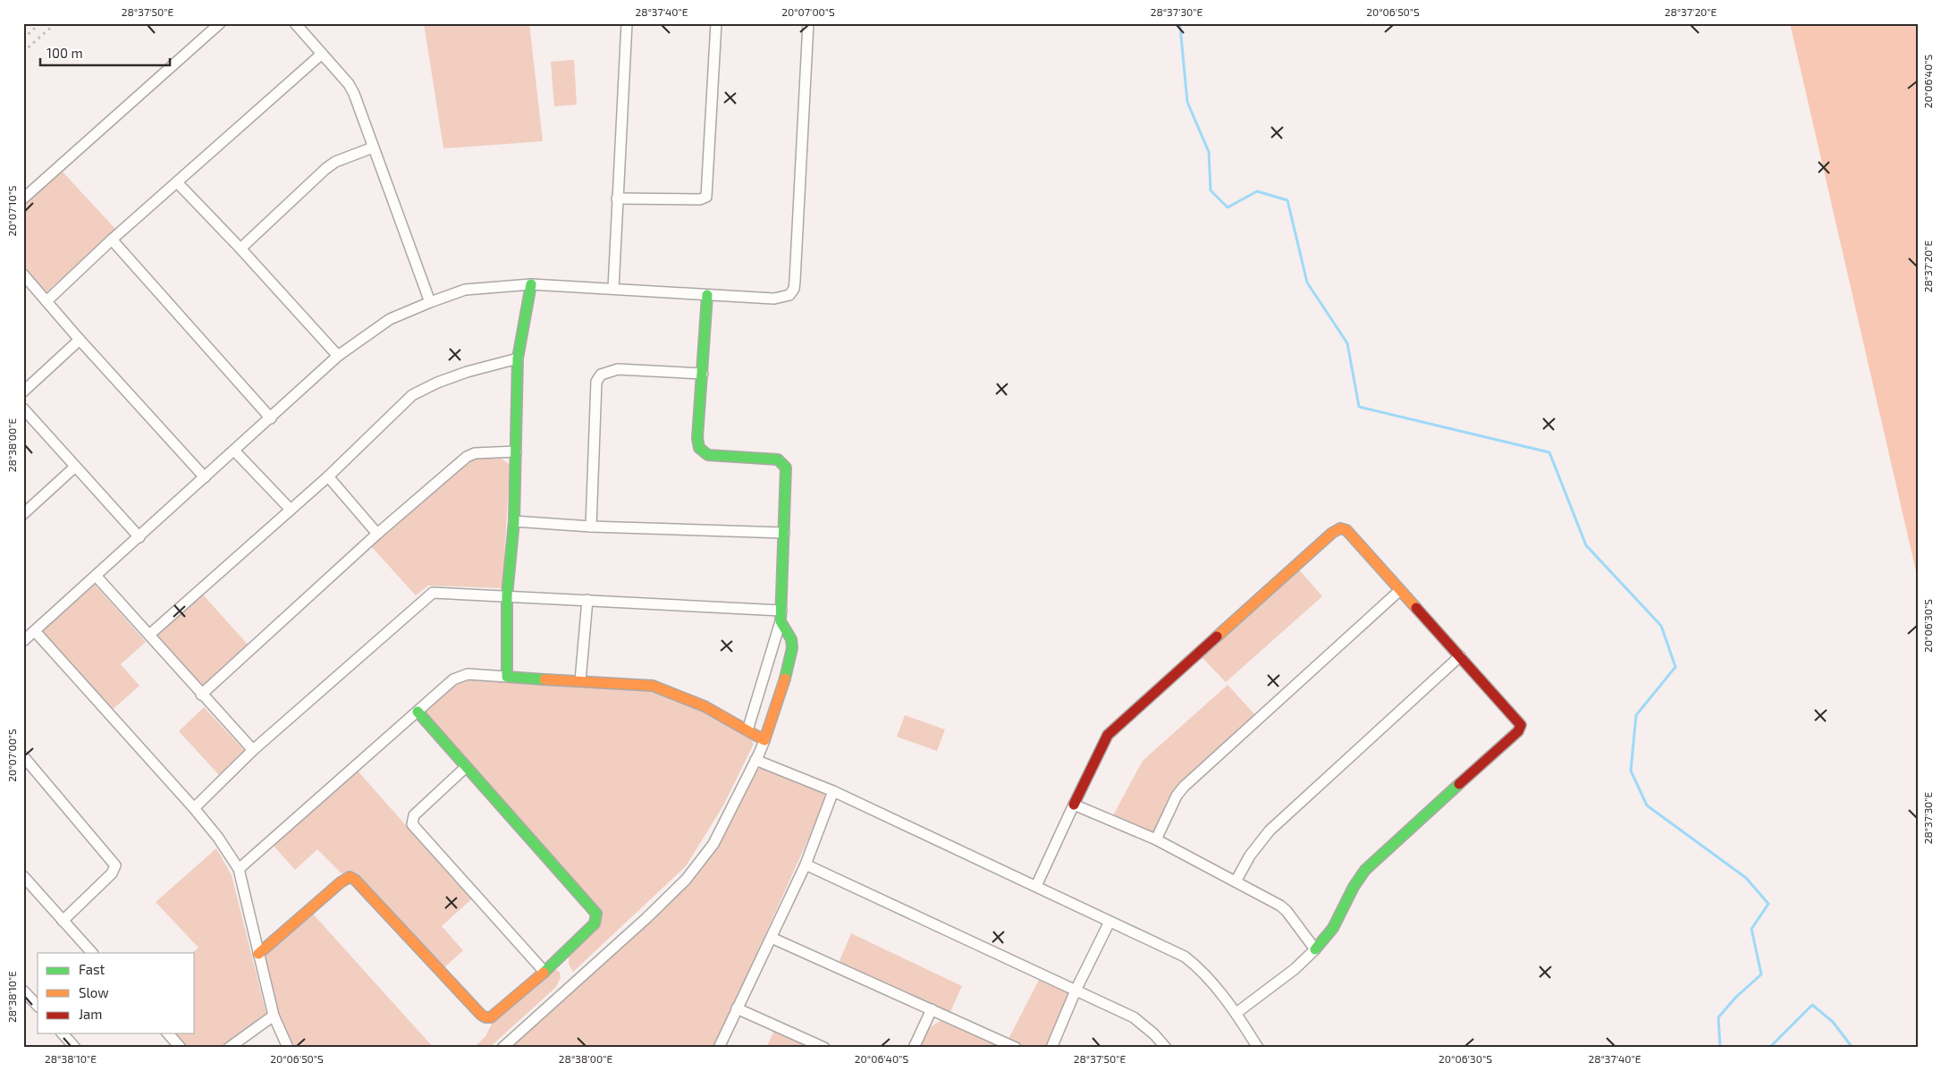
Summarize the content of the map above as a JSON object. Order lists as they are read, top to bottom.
{
  "legend": ["Fast", "Slow", "Jam"],
  "scale_bar": "100 m",
  "coordinates": [
    "28°37'50\"E",
    "28°37'40\"E",
    "20°07'00\"S",
    "28°37'30\"E",
    "20°06'50\"S",
    "28°37'20\"E",
    "20°06'40\"S",
    "20°07'10\"S",
    "28°38'00\"E",
    "20°06'30\"S",
    "28°38'10\"E"
  ]
}
